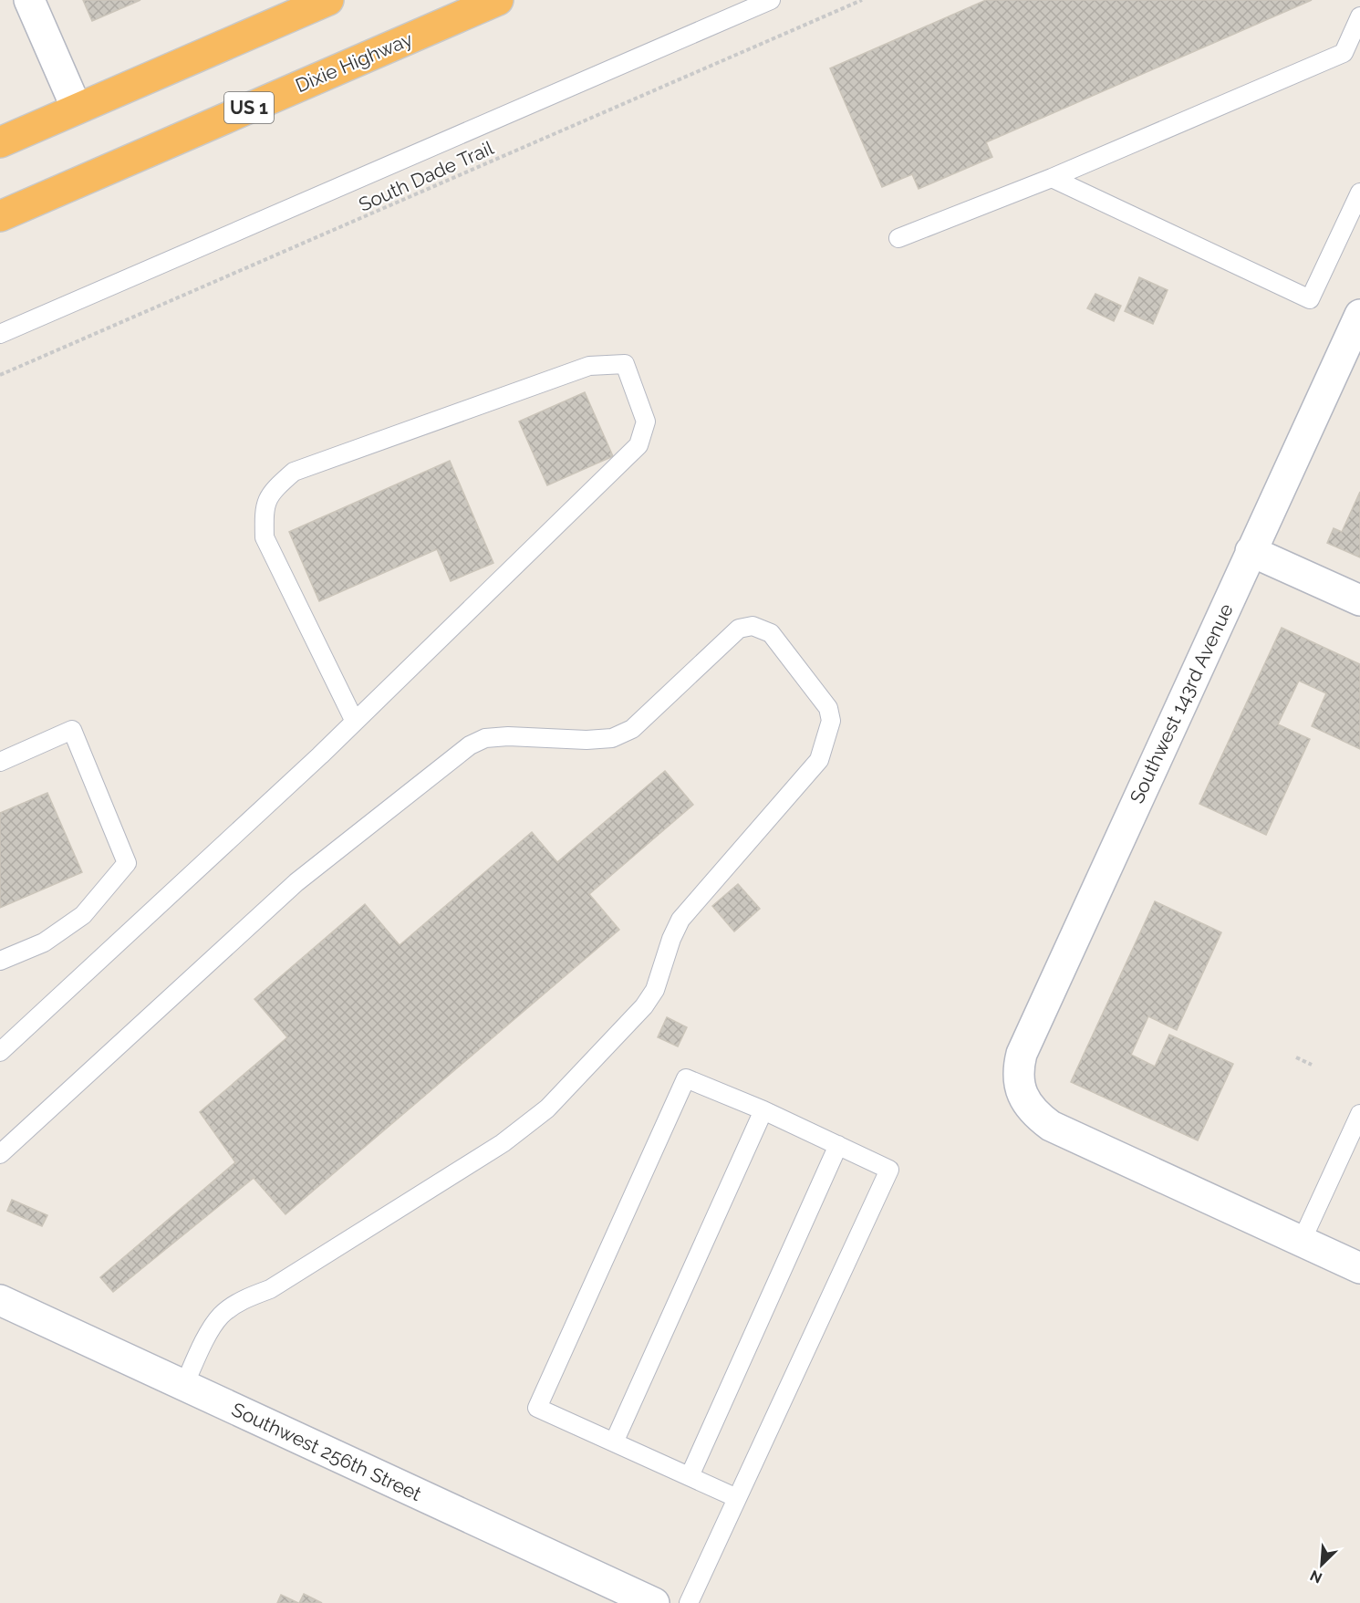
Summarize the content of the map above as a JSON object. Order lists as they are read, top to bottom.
{
  "streets": {
    "highway": ["Dixie Highway", "US 1"],
    "street": ["Southwest 143rd Avenue", "Southwest 256th Street"],
    "path": ["South Dade Trail"]
  },
  "north": "bottom left"
}
